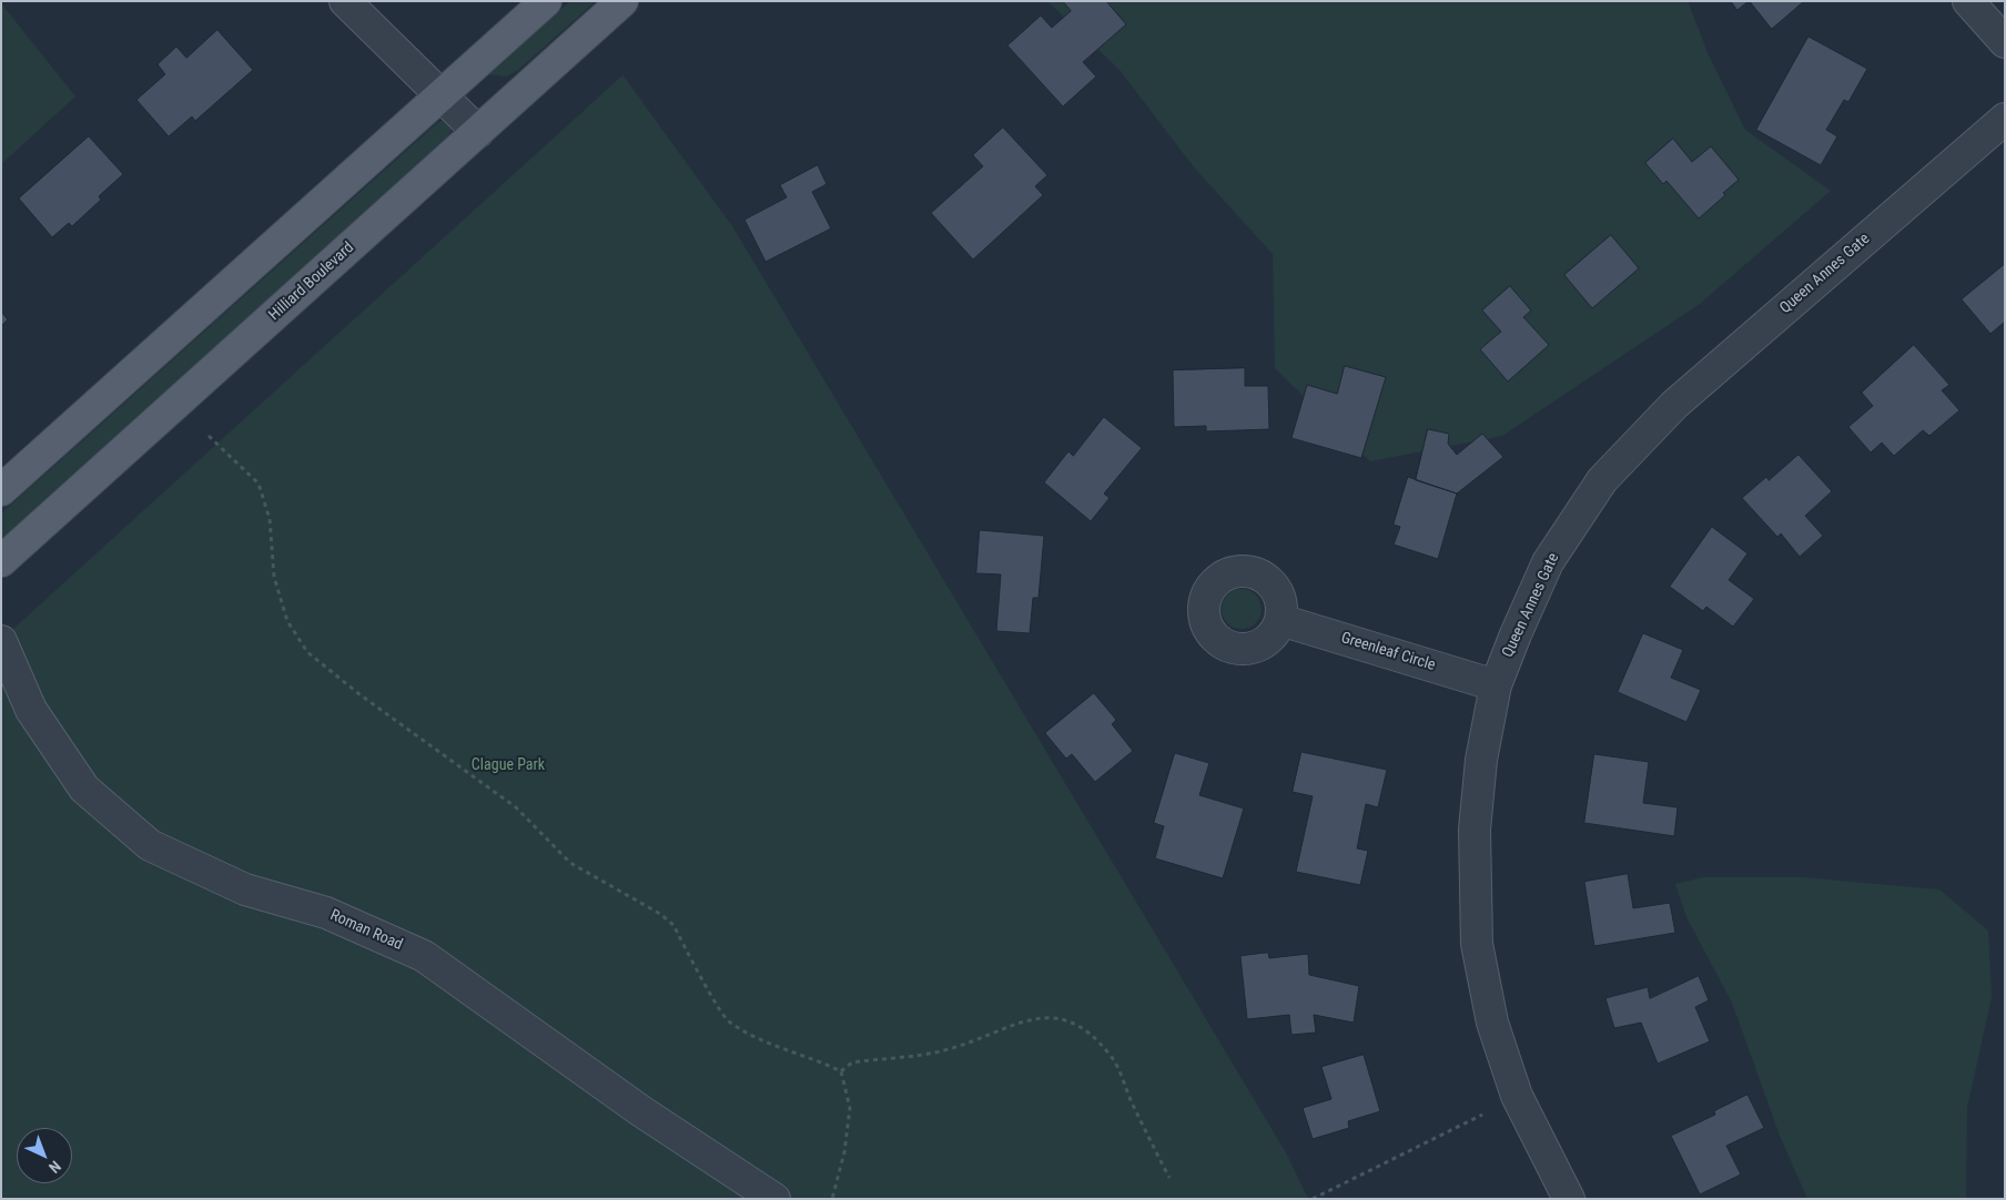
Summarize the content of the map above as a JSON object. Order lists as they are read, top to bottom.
{
  "streets": {
    "main road": ["Hilliard Boulevard"],
    "street": ["Queen Annes Gate", "Greenleaf Circle", "Roman Road"]
  },
  "crossings": [
    ["Queen Annes Gate", "Greenleaf Circle"]
  ],
  "parks": ["Clague Park"],
  "north": "bottom right"
}
